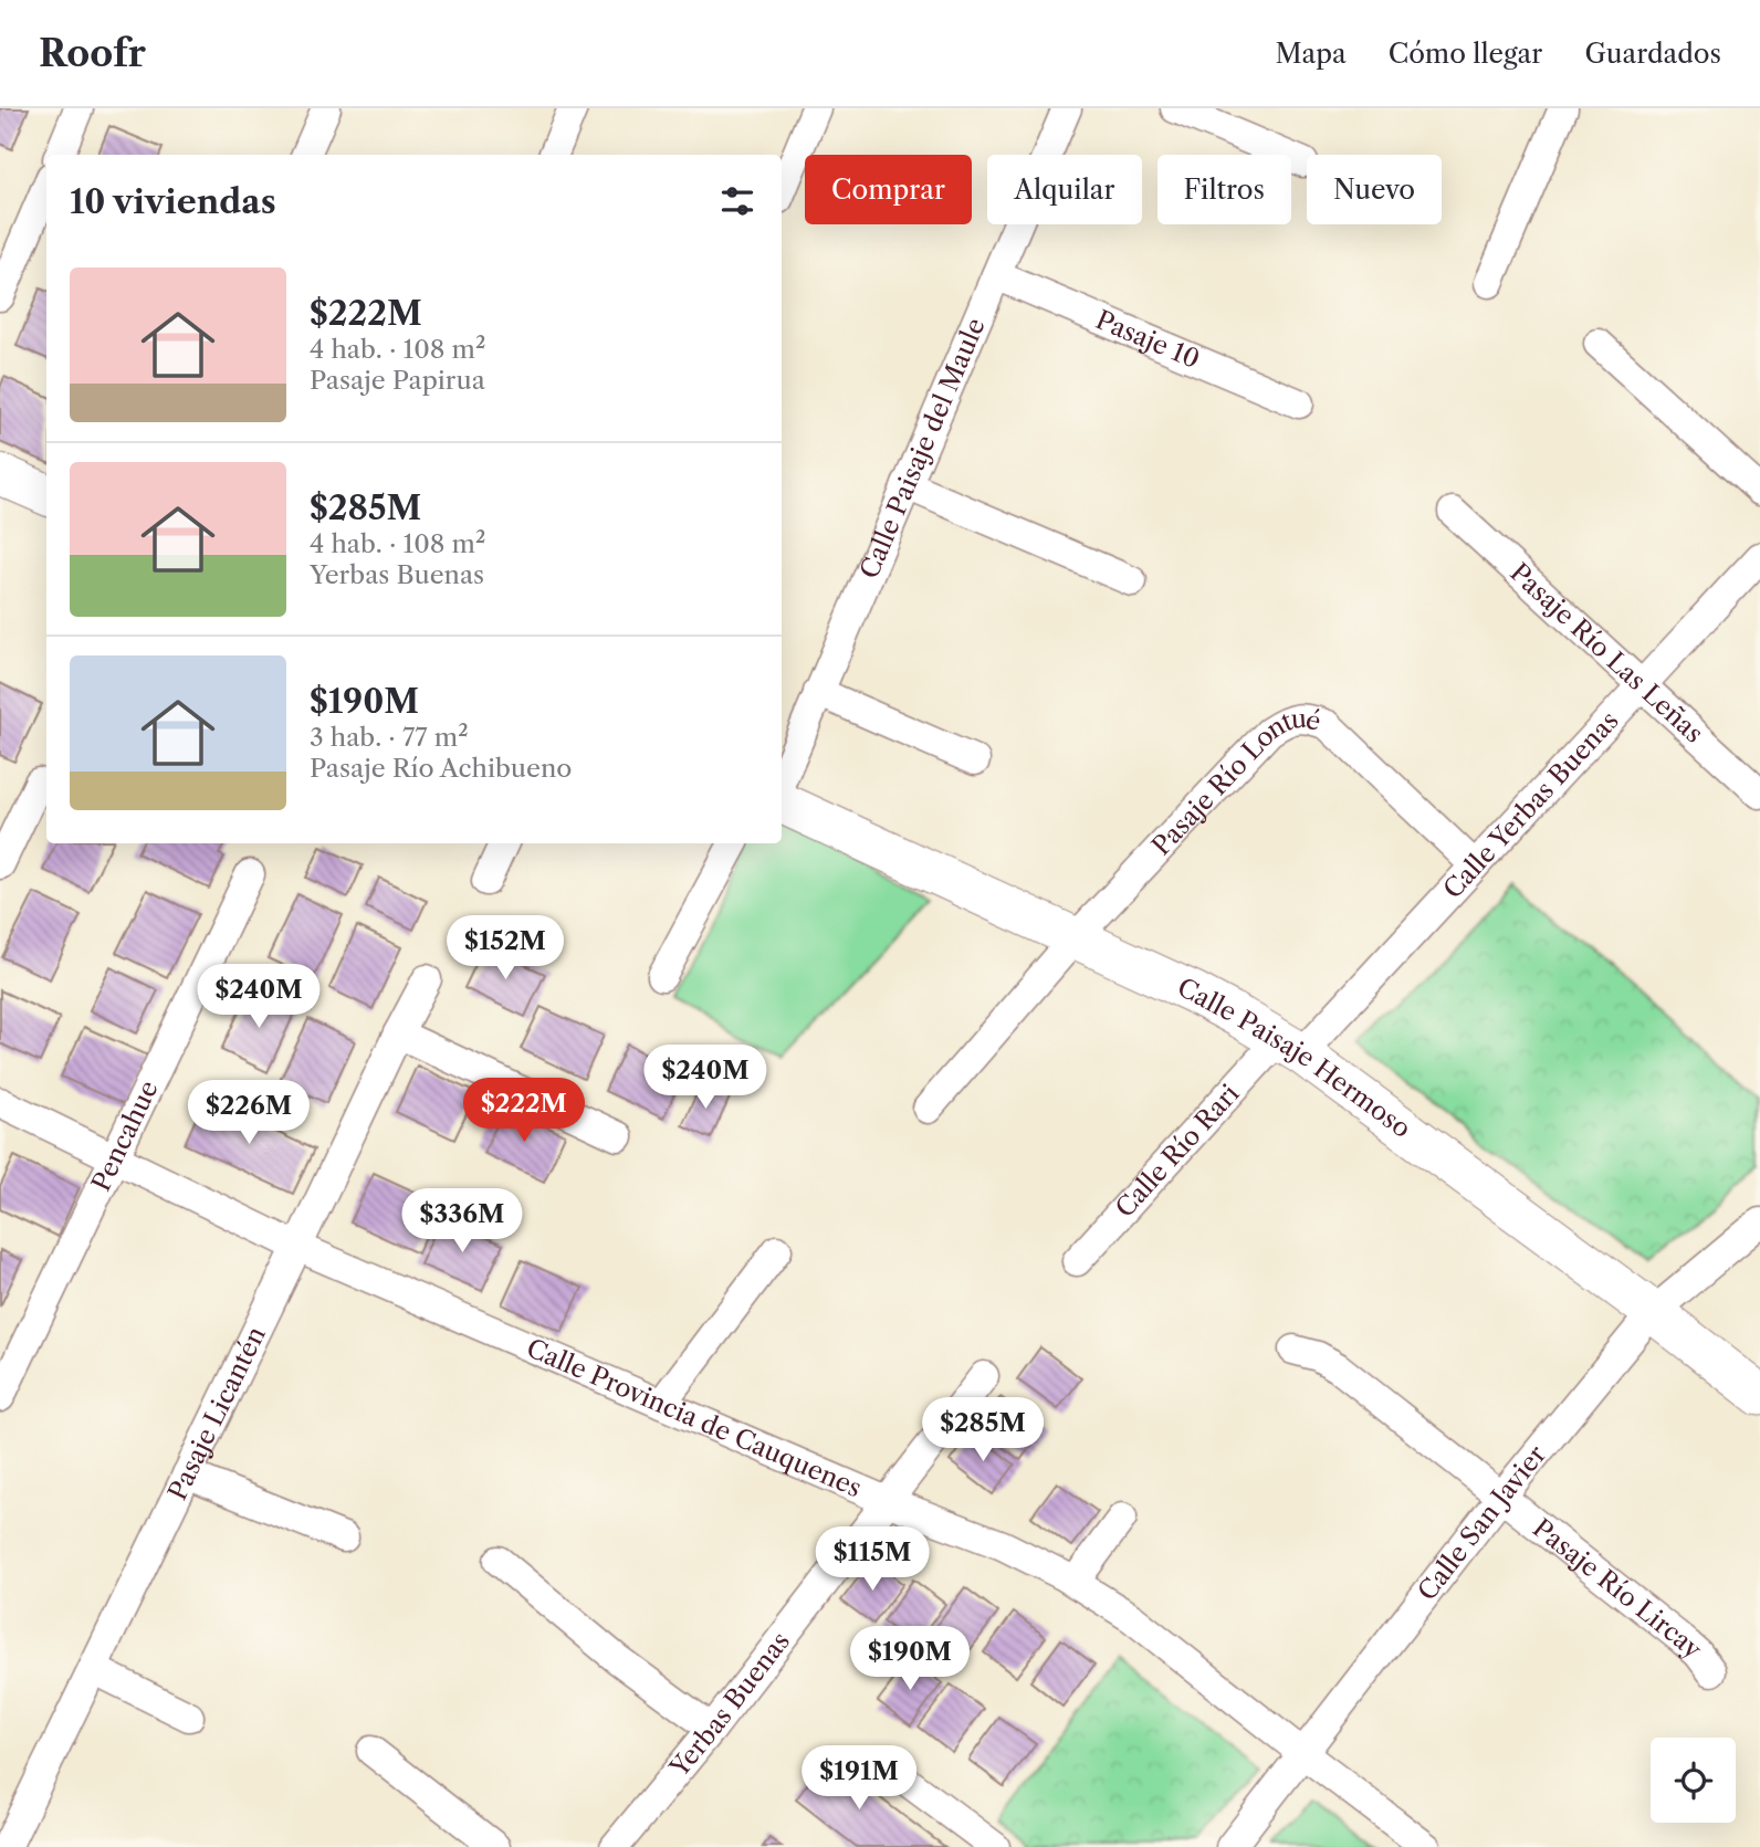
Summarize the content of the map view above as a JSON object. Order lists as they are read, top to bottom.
{
  "streets": {
    "street": [
      "Pasaje 10",
      "Calle Paisaje del Maule",
      "Pasaje Río Las Leñas",
      "Pasaje Río Lontué",
      "Calle Yerbas Buenas",
      "Calle Paisaje Hermoso",
      "Pencahue",
      "Calle Río Rari",
      "Pasaje Licantén",
      "Calle Provincia de Cauquenes",
      "Calle San Javier",
      "Pasaje Río Lircay",
      "Yerbas Buenas"
    ]
  },
  "crossings": [
    ["Pasaje 10", "Calle Paisaje del Maule"],
    ["Pasaje Río Las Leñas", "Calle Yerbas Buenas"],
    ["Pasaje Río Lontué", "Calle Yerbas Buenas"],
    ["Pasaje Río Lontué", "Calle Paisaje Hermoso"],
    ["Calle Yerbas Buenas", "Calle Paisaje Hermoso"],
    ["Calle Yerbas Buenas", "Calle Río Rari"],
    ["Calle Paisaje Hermoso", "Calle Río Rari"],
    ["Calle Paisaje Hermoso", "Calle San Javier"],
    ["Pencahue", "Calle Provincia de Cauquenes"],
    ["Pasaje Licantén", "Calle Provincia de Cauquenes"],
    ["Calle Provincia de Cauquenes", "Calle San Javier"],
    ["Calle Provincia de Cauquenes", "Yerbas Buenas"],
    ["Calle San Javier", "Pasaje Río Lircay"]
  ],
  "page": {
    "header": "Roofr",
    "nav": ["Mapa", "Cómo llegar", "Guardados"],
    "chip": [
      "Comprar",
      "Alquilar",
      "Filtros",
      "Nuevo"
    ],
    "heading": "10 viviendas",
    "list": [
      {
        "name": "$222M",
        "note": "4 hab. · 108 m² · Pasaje Papirua"
      },
      {
        "name": "$285M",
        "note": "4 hab. · 108 m² · Yerbas Buenas"
      },
      {
        "name": "$190M",
        "note": "3 hab. · 77 m² · Pasaje Río Achibueno"
      }
    ],
    "price": [
      "$152M",
      "$240M",
      "$240M",
      "$222M",
      "$226M",
      "$336M",
      "$285M",
      "$115M",
      "$190M",
      "$191M"
    ]
  }
}
